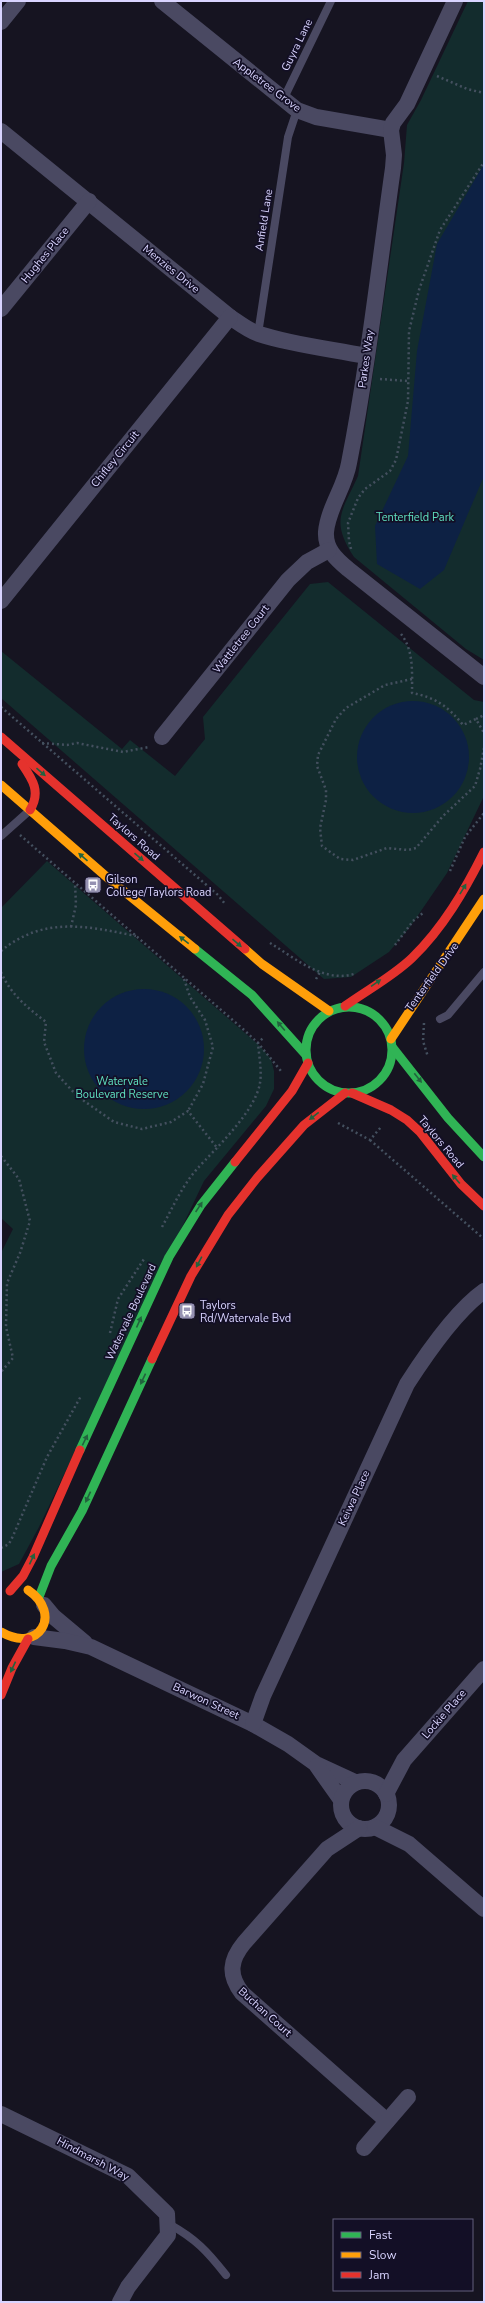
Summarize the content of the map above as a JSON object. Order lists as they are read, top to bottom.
{
  "streets": {
    "street": [
      "Appletree Grove",
      "Hughes Place",
      "Menzies Drive",
      "Parkes Way",
      "Chifley Circuit",
      "Wattletree Court",
      "Taylors Road",
      "Tenterfield Drive",
      "Watervale Boulevard",
      "Keiwa Place",
      "Barwon Street",
      "Lockie Place",
      "Buchan Court",
      "Hindmarsh Way"
    ],
    "lane": ["Guyra Lane", "Anfield Lane"]
  },
  "crossings": [
    ["Guyra Lane", "Appletree Grove"],
    ["Appletree Grove", "Anfield Lane"],
    ["Appletree Grove", "Parkes Way"],
    ["Anfield Lane", "Menzies Drive"],
    ["Hughes Place", "Menzies Drive"],
    ["Menzies Drive", "Parkes Way"],
    ["Menzies Drive", "Chifley Circuit"],
    ["Parkes Way", "Wattletree Court"],
    ["Taylors Road", "Tenterfield Drive"],
    ["Taylors Road", "Watervale Boulevard"],
    ["Tenterfield Drive", "Watervale Boulevard"],
    ["Keiwa Place", "Barwon Street"],
    ["Barwon Street", "Lockie Place"],
    ["Barwon Street", "Buchan Court"],
    ["Lockie Place", "Buchan Court"]
  ],
  "parks": ["Tenterfield Park", "Watervale Boulevard Reserve"],
  "places": {
    "bus stop": ["Gilson College/Taylors Road", "Taylors Rd/Watervale Bvd"]
  },
  "legend": ["Fast", "Slow", "Jam"]
}
